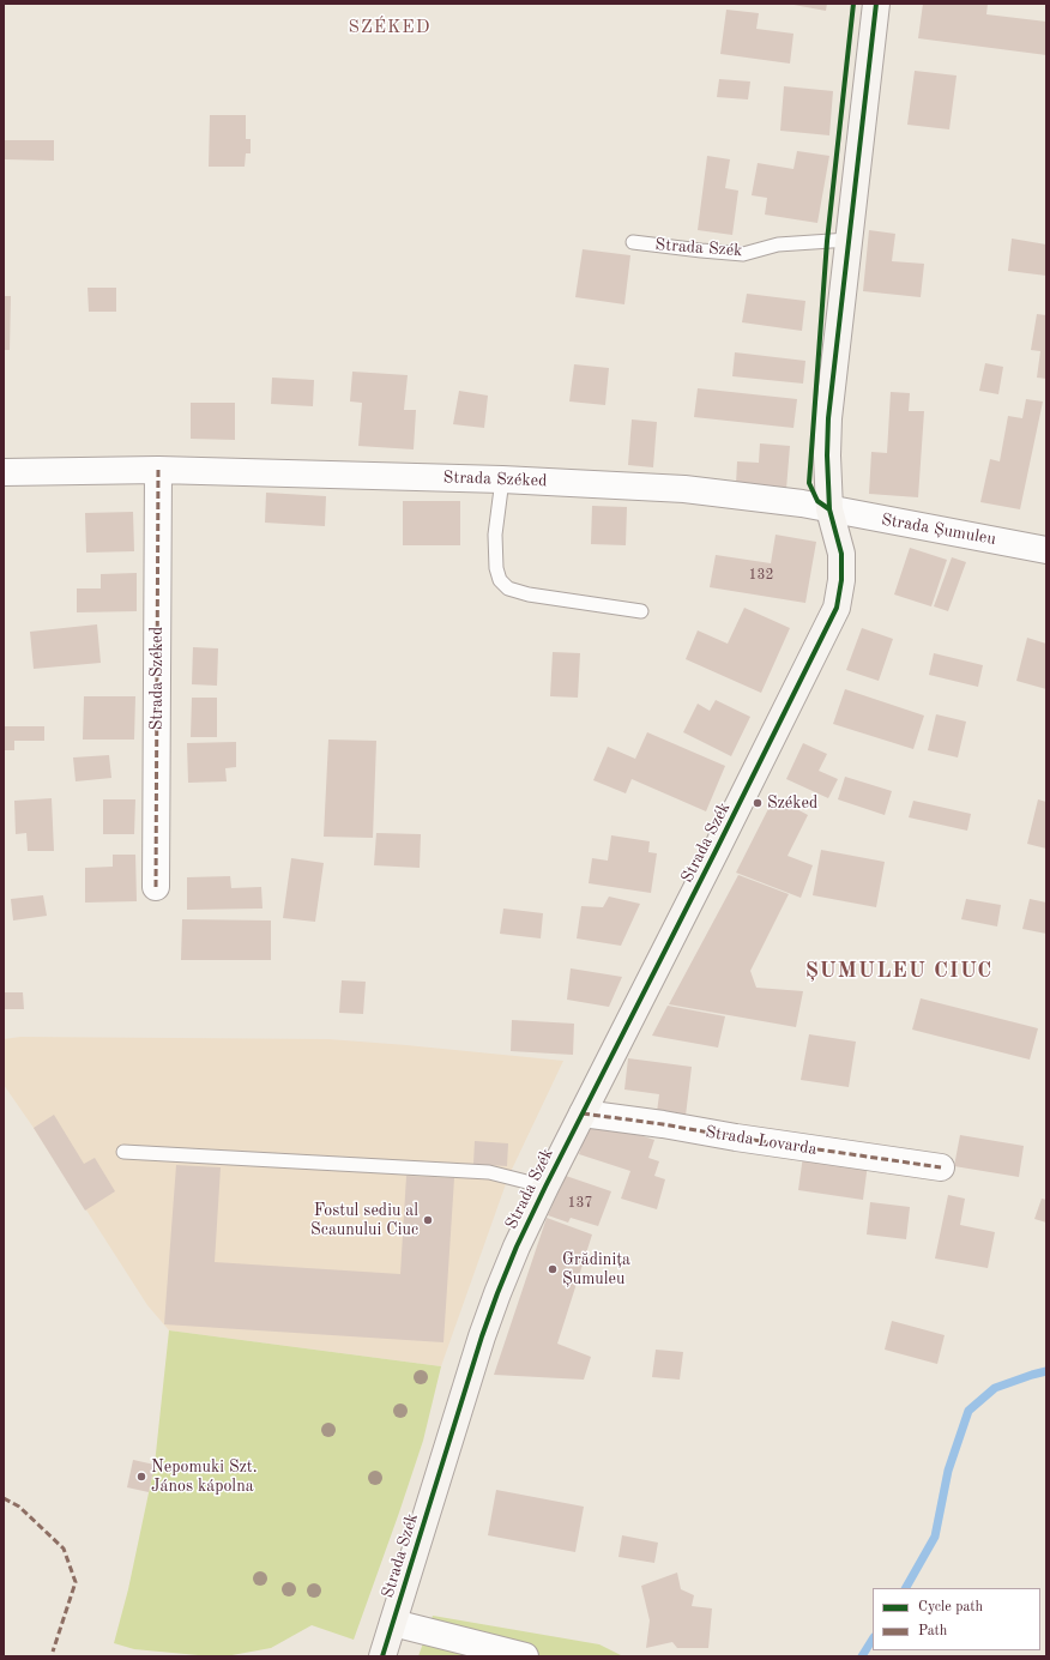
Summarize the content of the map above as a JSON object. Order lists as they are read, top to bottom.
{
  "streets": {
    "street": [
      "Strada Szék",
      "Strada Széked",
      "Strada Șumuleu",
      "Strada Lovarda"
    ]
  },
  "crossings": [
    ["Strada Szék", "Strada Széked"],
    ["Strada Szék", "Strada Șumuleu"],
    ["Strada Szék", "Strada Lovarda"],
    ["Strada Széked", "Strada Șumuleu"]
  ],
  "districts": ["SZÉKED", "ȘUMULEU CIUC"],
  "places": [
    "Széked",
    "Fostul sediu al Scaunului Ciuc",
    "Grădinița Șumuleu",
    "Nepomuki Szt. János kápolna"
  ],
  "house_numbers": ["132", "137"],
  "legend": ["Cycle path", "Path"]
}
